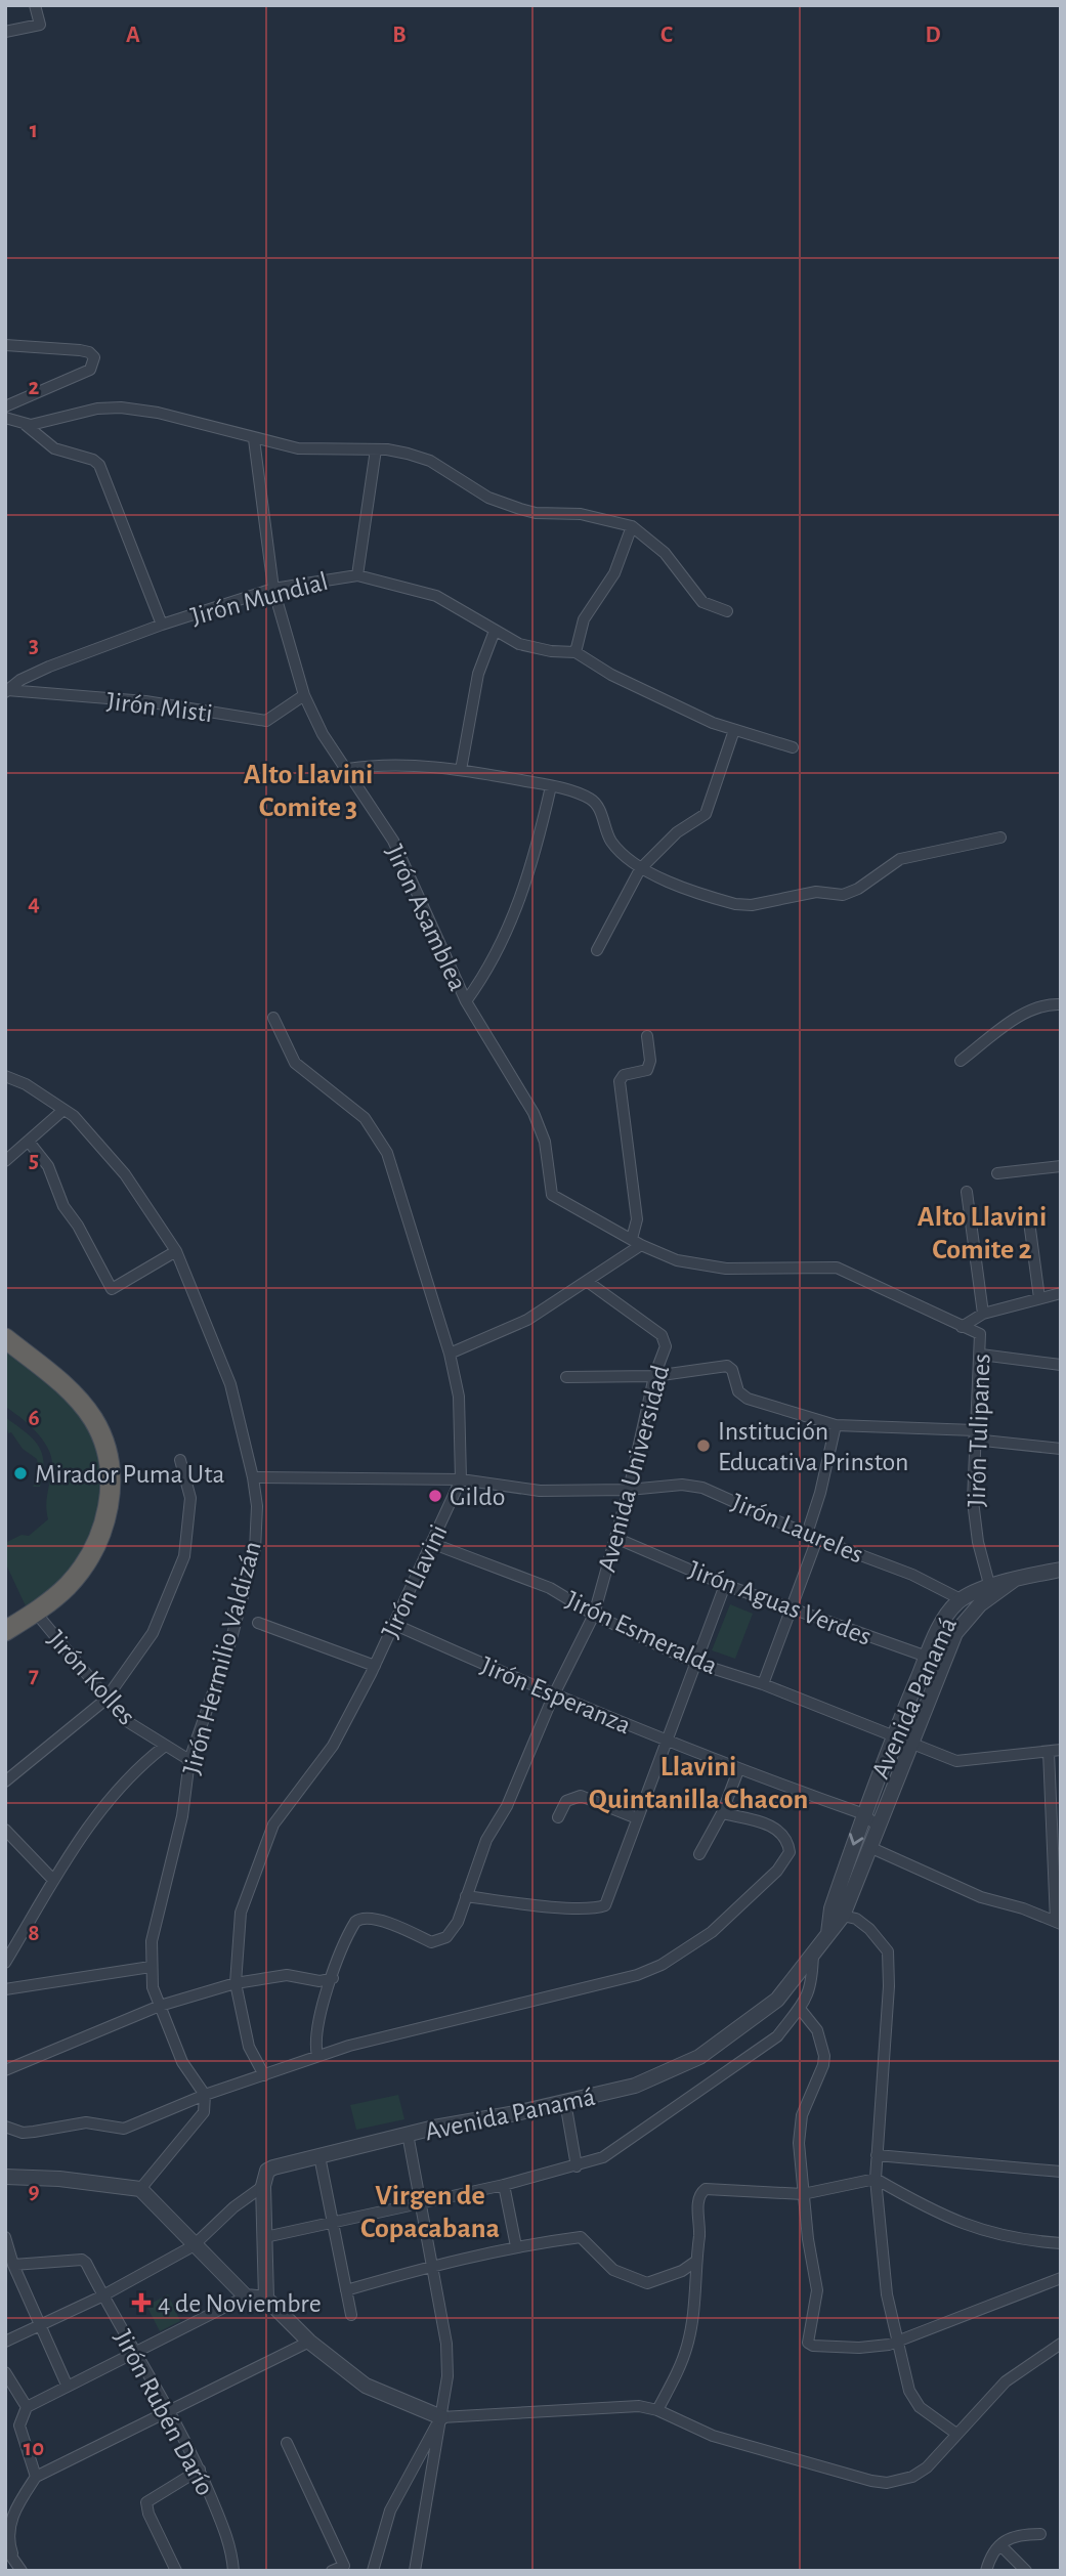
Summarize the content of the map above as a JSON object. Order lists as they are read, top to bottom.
{
  "streets": {
    "street": [
      "Jirón Mundial",
      "Jirón Misti",
      "Jirón Asamblea",
      "Jirón Tulipanes",
      "Avenida Universidad",
      "Jirón Laureles",
      "Jirón Llavini",
      "Jirón Aguas Verdes",
      "Jirón Esmeralda",
      "Jirón Hermilio Valdizán",
      "Jirón Kolles",
      "Jirón Esperanza",
      "Avenida Panamá",
      "Jirón Rubén Darío"
    ]
  },
  "crossings": [
    ["Jirón Mundial", "Jirón Misti"],
    ["Jirón Mundial", "Jirón Asamblea"],
    ["Jirón Misti", "Jirón Asamblea"],
    ["Jirón Tulipanes", "Avenida Panamá"],
    ["Avenida Universidad", "Jirón Laureles"],
    ["Avenida Universidad", "Jirón Aguas Verdes"],
    ["Avenida Universidad", "Jirón Esmeralda"],
    ["Avenida Universidad", "Jirón Esperanza"],
    ["Jirón Laureles", "Jirón Llavini"],
    ["Jirón Laureles", "Jirón Hermilio Valdizán"],
    ["Jirón Laureles", "Avenida Panamá"],
    ["Jirón Llavini", "Jirón Esmeralda"],
    ["Jirón Llavini", "Jirón Esperanza"],
    ["Jirón Aguas Verdes", "Avenida Panamá"],
    ["Jirón Esmeralda", "Avenida Panamá"],
    ["Jirón Hermilio Valdizán", "Jirón Kolles"],
    ["Jirón Esperanza", "Avenida Panamá"]
  ],
  "districts": [
    "Alto Llavini Comite 3",
    "Alto Llavini Comite 2",
    "Llavini Quintanilla Chacon",
    "Virgen de Copacabana"
  ],
  "places": {
    "other": ["Institución Educativa Prinston", "Mirador Puma Uta", "Gildo"],
    "health": ["4 de Noviembre"]
  },
  "grid": {
    "columns": [
      "A",
      "B",
      "C",
      "D"
    ],
    "rows": [
      "1",
      "2",
      "3",
      "4",
      "5",
      "6",
      "7",
      "8",
      "9",
      "10"
    ]
  }
}
